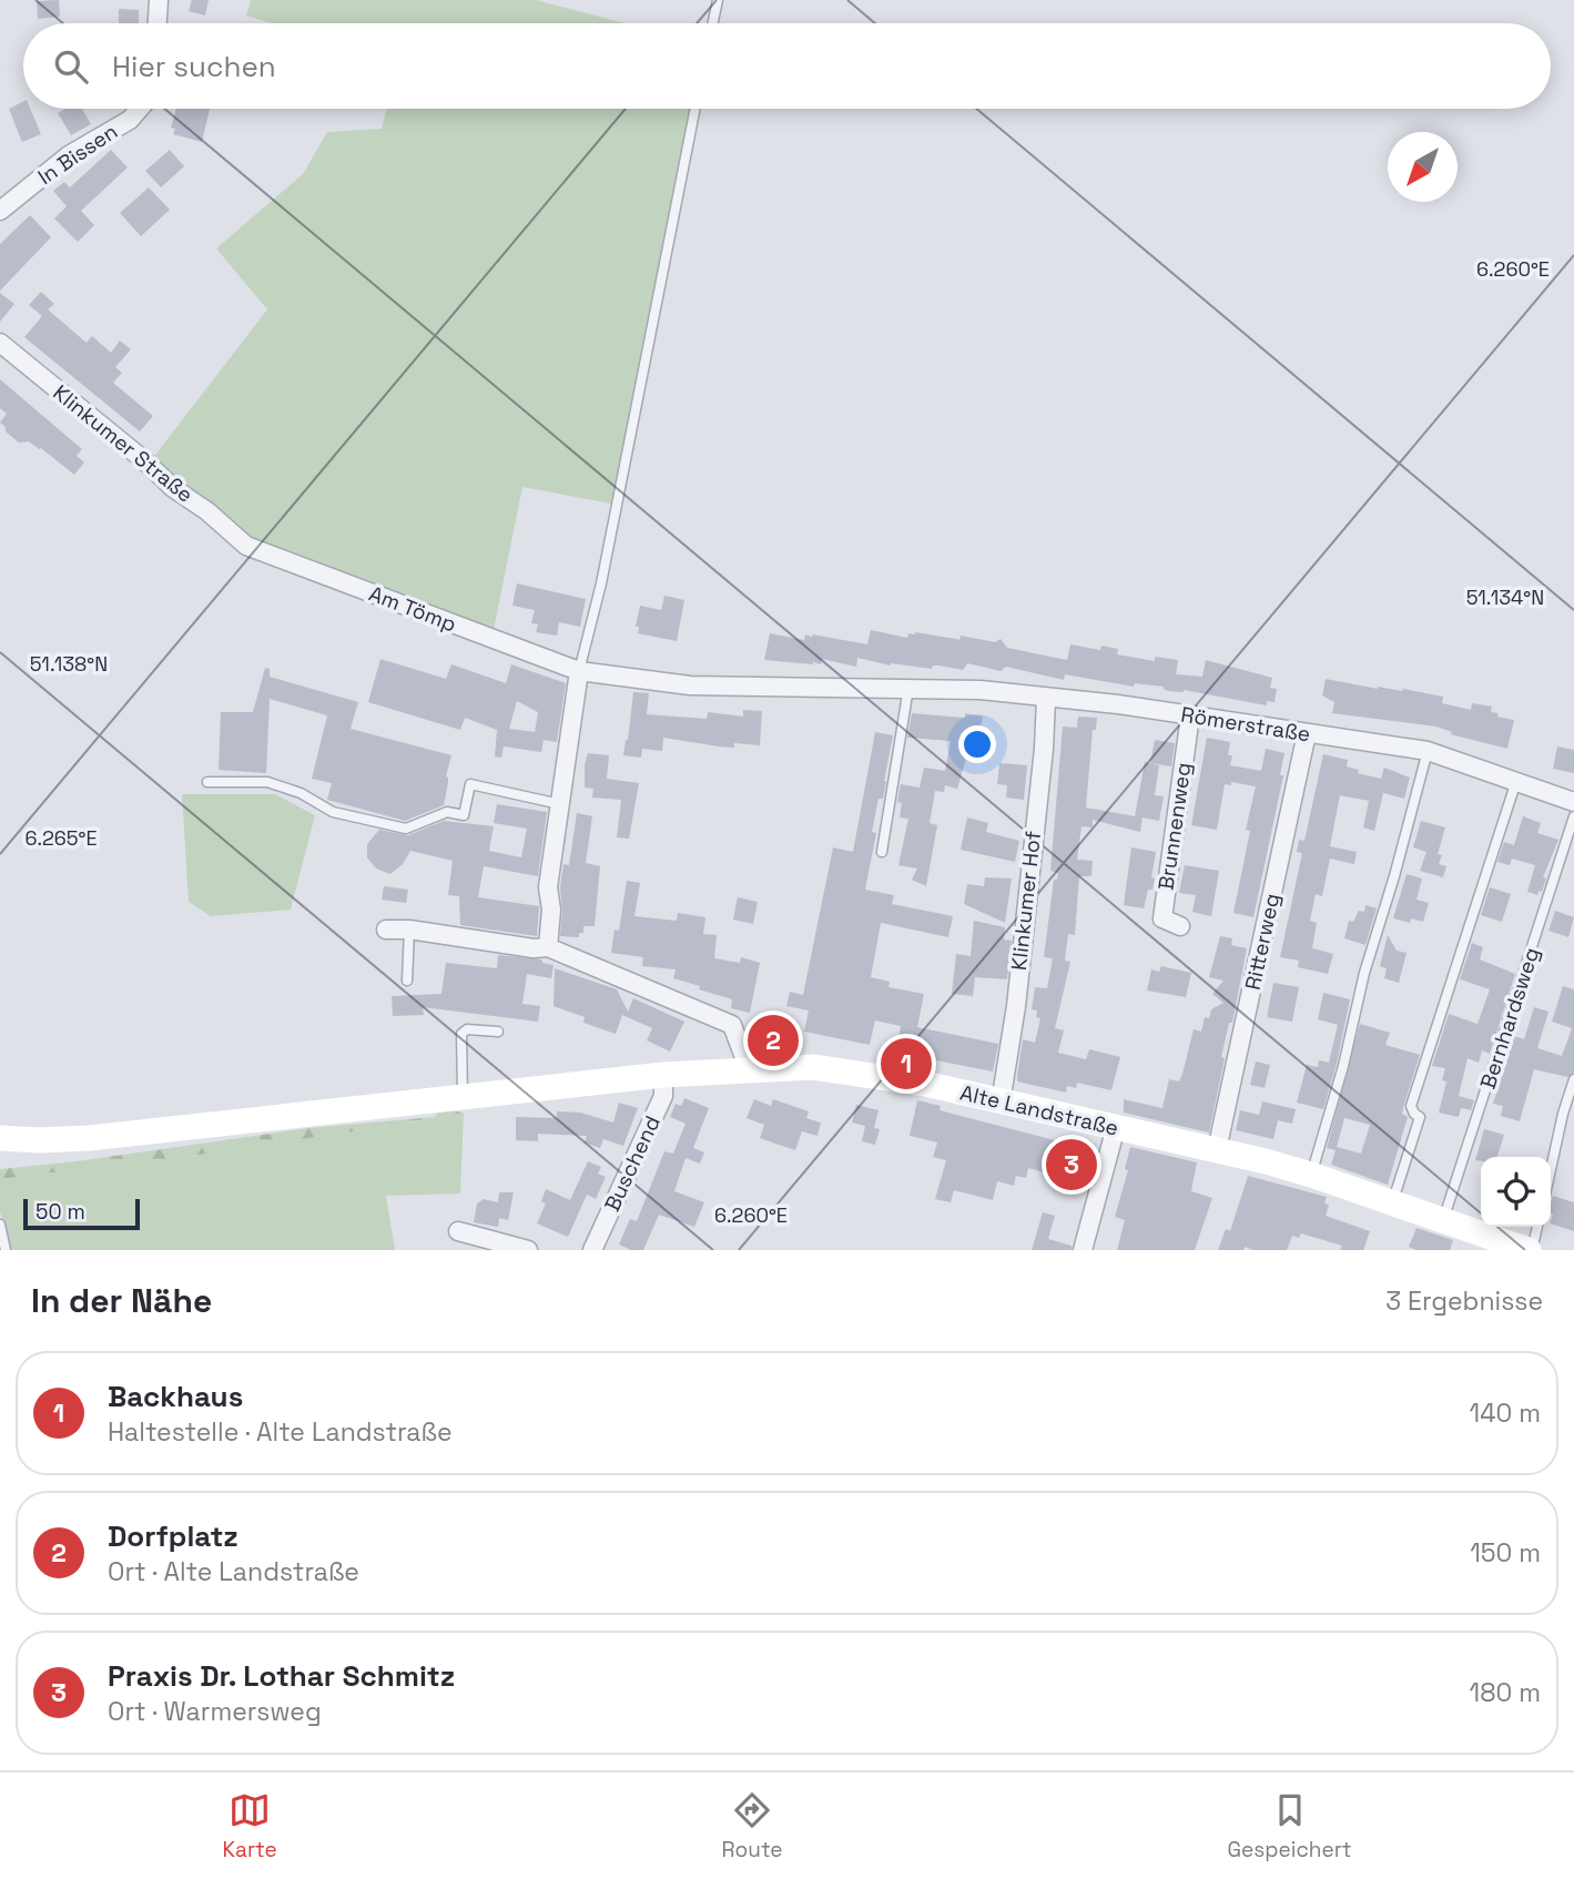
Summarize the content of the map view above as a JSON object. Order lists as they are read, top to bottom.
{
  "streets": {
    "main road": ["Alte Landstraße"],
    "street": [
      "In Bissen",
      "Klinkumer Straße",
      "Am Tömp",
      "Römerstraße",
      "Brunnenweg",
      "Klinkumer Hof",
      "Ritterweg",
      "Buschend"
    ],
    "lane": ["Bernhardsweg"]
  },
  "crossings": [
    ["Klinkumer Straße", "Am Tömp"],
    ["Am Tömp", "Römerstraße"],
    ["Römerstraße", "Brunnenweg"],
    ["Römerstraße", "Klinkumer Hof"],
    ["Römerstraße", "Ritterweg"],
    ["Klinkumer Hof", "Alte Landstraße"],
    ["Ritterweg", "Alte Landstraße"],
    ["Bernhardsweg", "Alte Landstraße"],
    ["Alte Landstraße", "Buschend"]
  ],
  "scale_bar": "50 m",
  "north": "bottom left",
  "page": {
    "search": "Hier suchen",
    "pins": ["2", "1", "3"],
    "scale": "50 m",
    "heading": ["In der Nähe", "3 Ergebnisse"],
    "list": [
      {
        "mark": "1",
        "name": "Backhaus",
        "note": "Haltestelle · Alte Landstraße",
        "value": "140 m"
      },
      {
        "mark": "2",
        "name": "Dorfplatz",
        "note": "Ort · Alte Landstraße",
        "value": "150 m"
      },
      {
        "mark": "3",
        "name": "Praxis Dr. Lothar Schmitz",
        "note": "Ort · Warmersweg",
        "value": "180 m"
      }
    ],
    "nav": ["Karte", "Route", "Gespeichert"]
  },
  "coordinates": [
    "6.260°E",
    "51.134°N",
    "51.138°N",
    "6.265°E"
  ]
}
